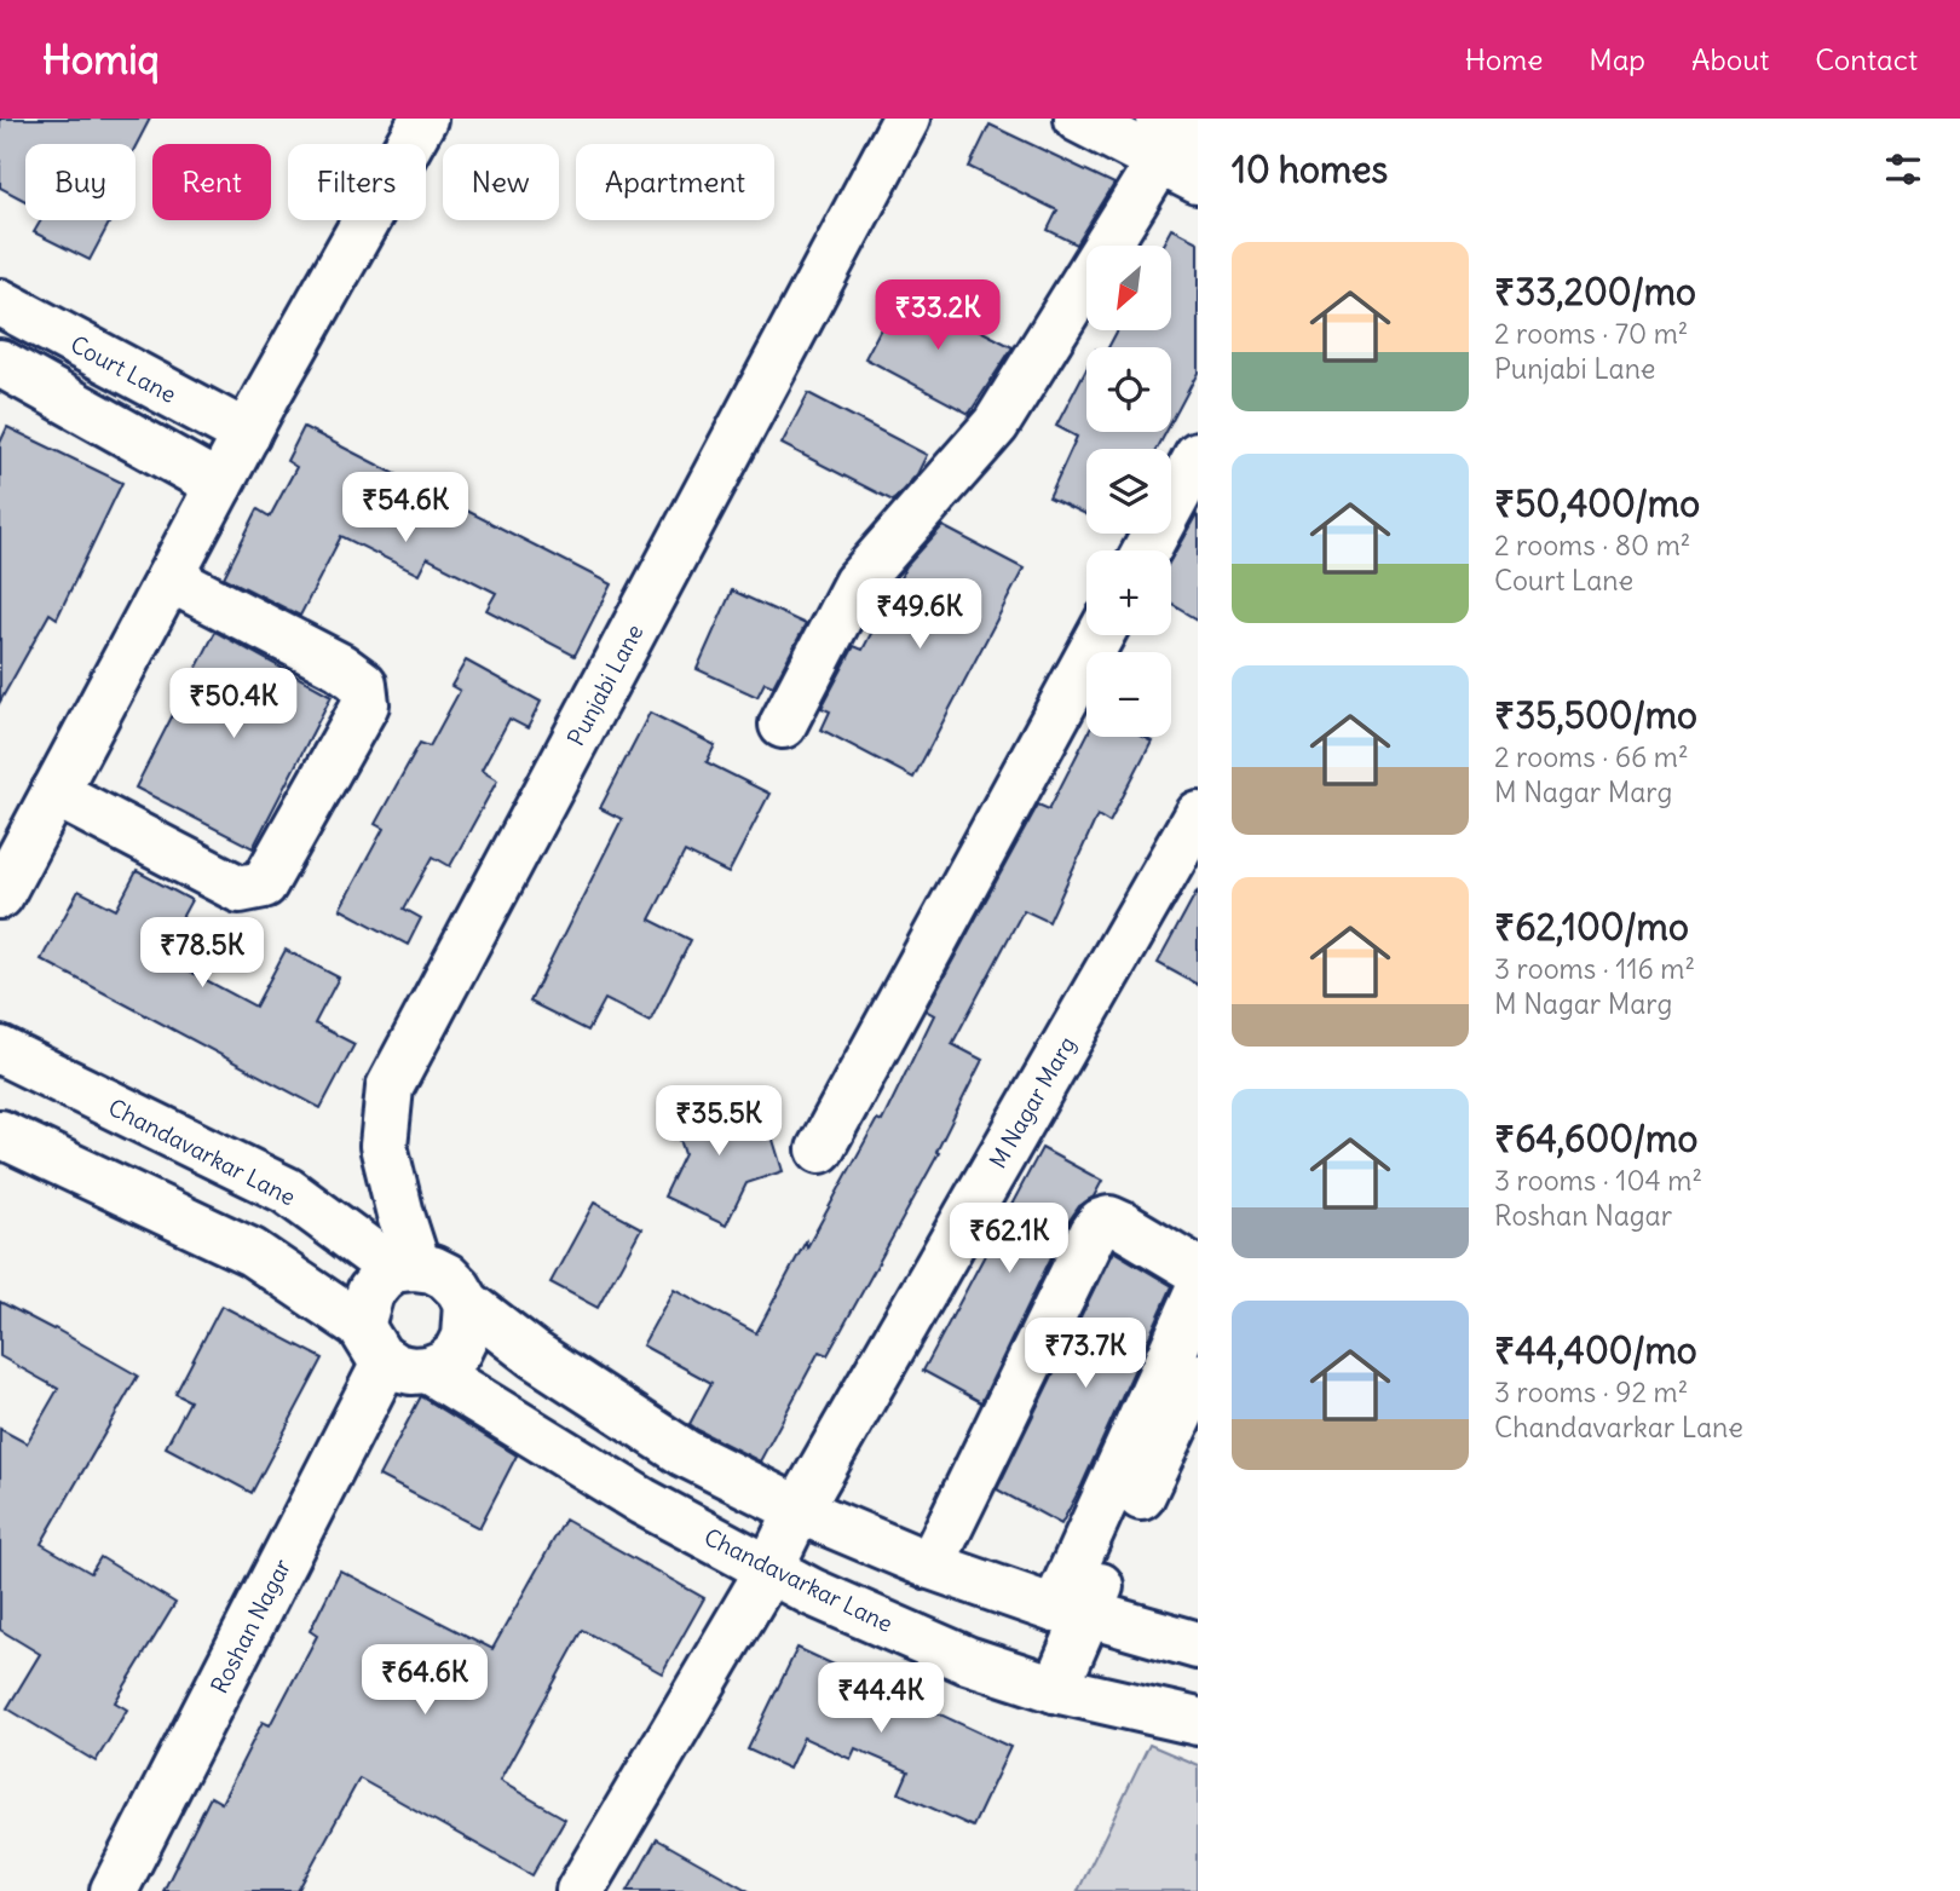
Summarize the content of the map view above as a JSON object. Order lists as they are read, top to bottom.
{
  "streets": {
    "street": [
      "Court Lane",
      "Punjabi Lane",
      "M Nagar Marg",
      "Chandavarkar Lane",
      "Roshan Nagar"
    ]
  },
  "crossings": [
    ["Punjabi Lane", "Chandavarkar Lane"],
    ["Punjabi Lane", "Roshan Nagar"],
    ["M Nagar Marg", "Chandavarkar Lane"],
    ["Chandavarkar Lane", "Roshan Nagar"]
  ],
  "north": "bottom left",
  "page": {
    "header": "Homiq",
    "nav": [
      "Home",
      "Map",
      "About",
      "Contact"
    ],
    "heading": "10 homes",
    "chip": [
      "Buy",
      "Rent",
      "Filters",
      "New",
      "Apartment"
    ],
    "list": [
      {
        "name": "₹33,200/mo",
        "note": "2 rooms · 70 m² · Punjabi Lane"
      },
      {
        "name": "₹50,400/mo",
        "note": "2 rooms · 80 m² · Court Lane"
      },
      {
        "name": "₹35,500/mo",
        "note": "2 rooms · 66 m² · M Nagar Marg"
      },
      {
        "name": "₹62,100/mo",
        "note": "3 rooms · 116 m² · M Nagar Marg"
      },
      {
        "name": "₹64,600/mo",
        "note": "3 rooms · 104 m² · Roshan Nagar"
      },
      {
        "name": "₹44,400/mo",
        "note": "3 rooms · 92 m² · Chandavarkar Lane"
      }
    ],
    "map_buttons": ["+", "−"],
    "price": [
      "₹33.2K",
      "₹54.6K",
      "₹49.6K",
      "₹50.4K",
      "₹78.5K",
      "₹35.5K",
      "₹62.1K",
      "₹73.7K",
      "₹64.6K",
      "₹44.4K"
    ]
  }
}
